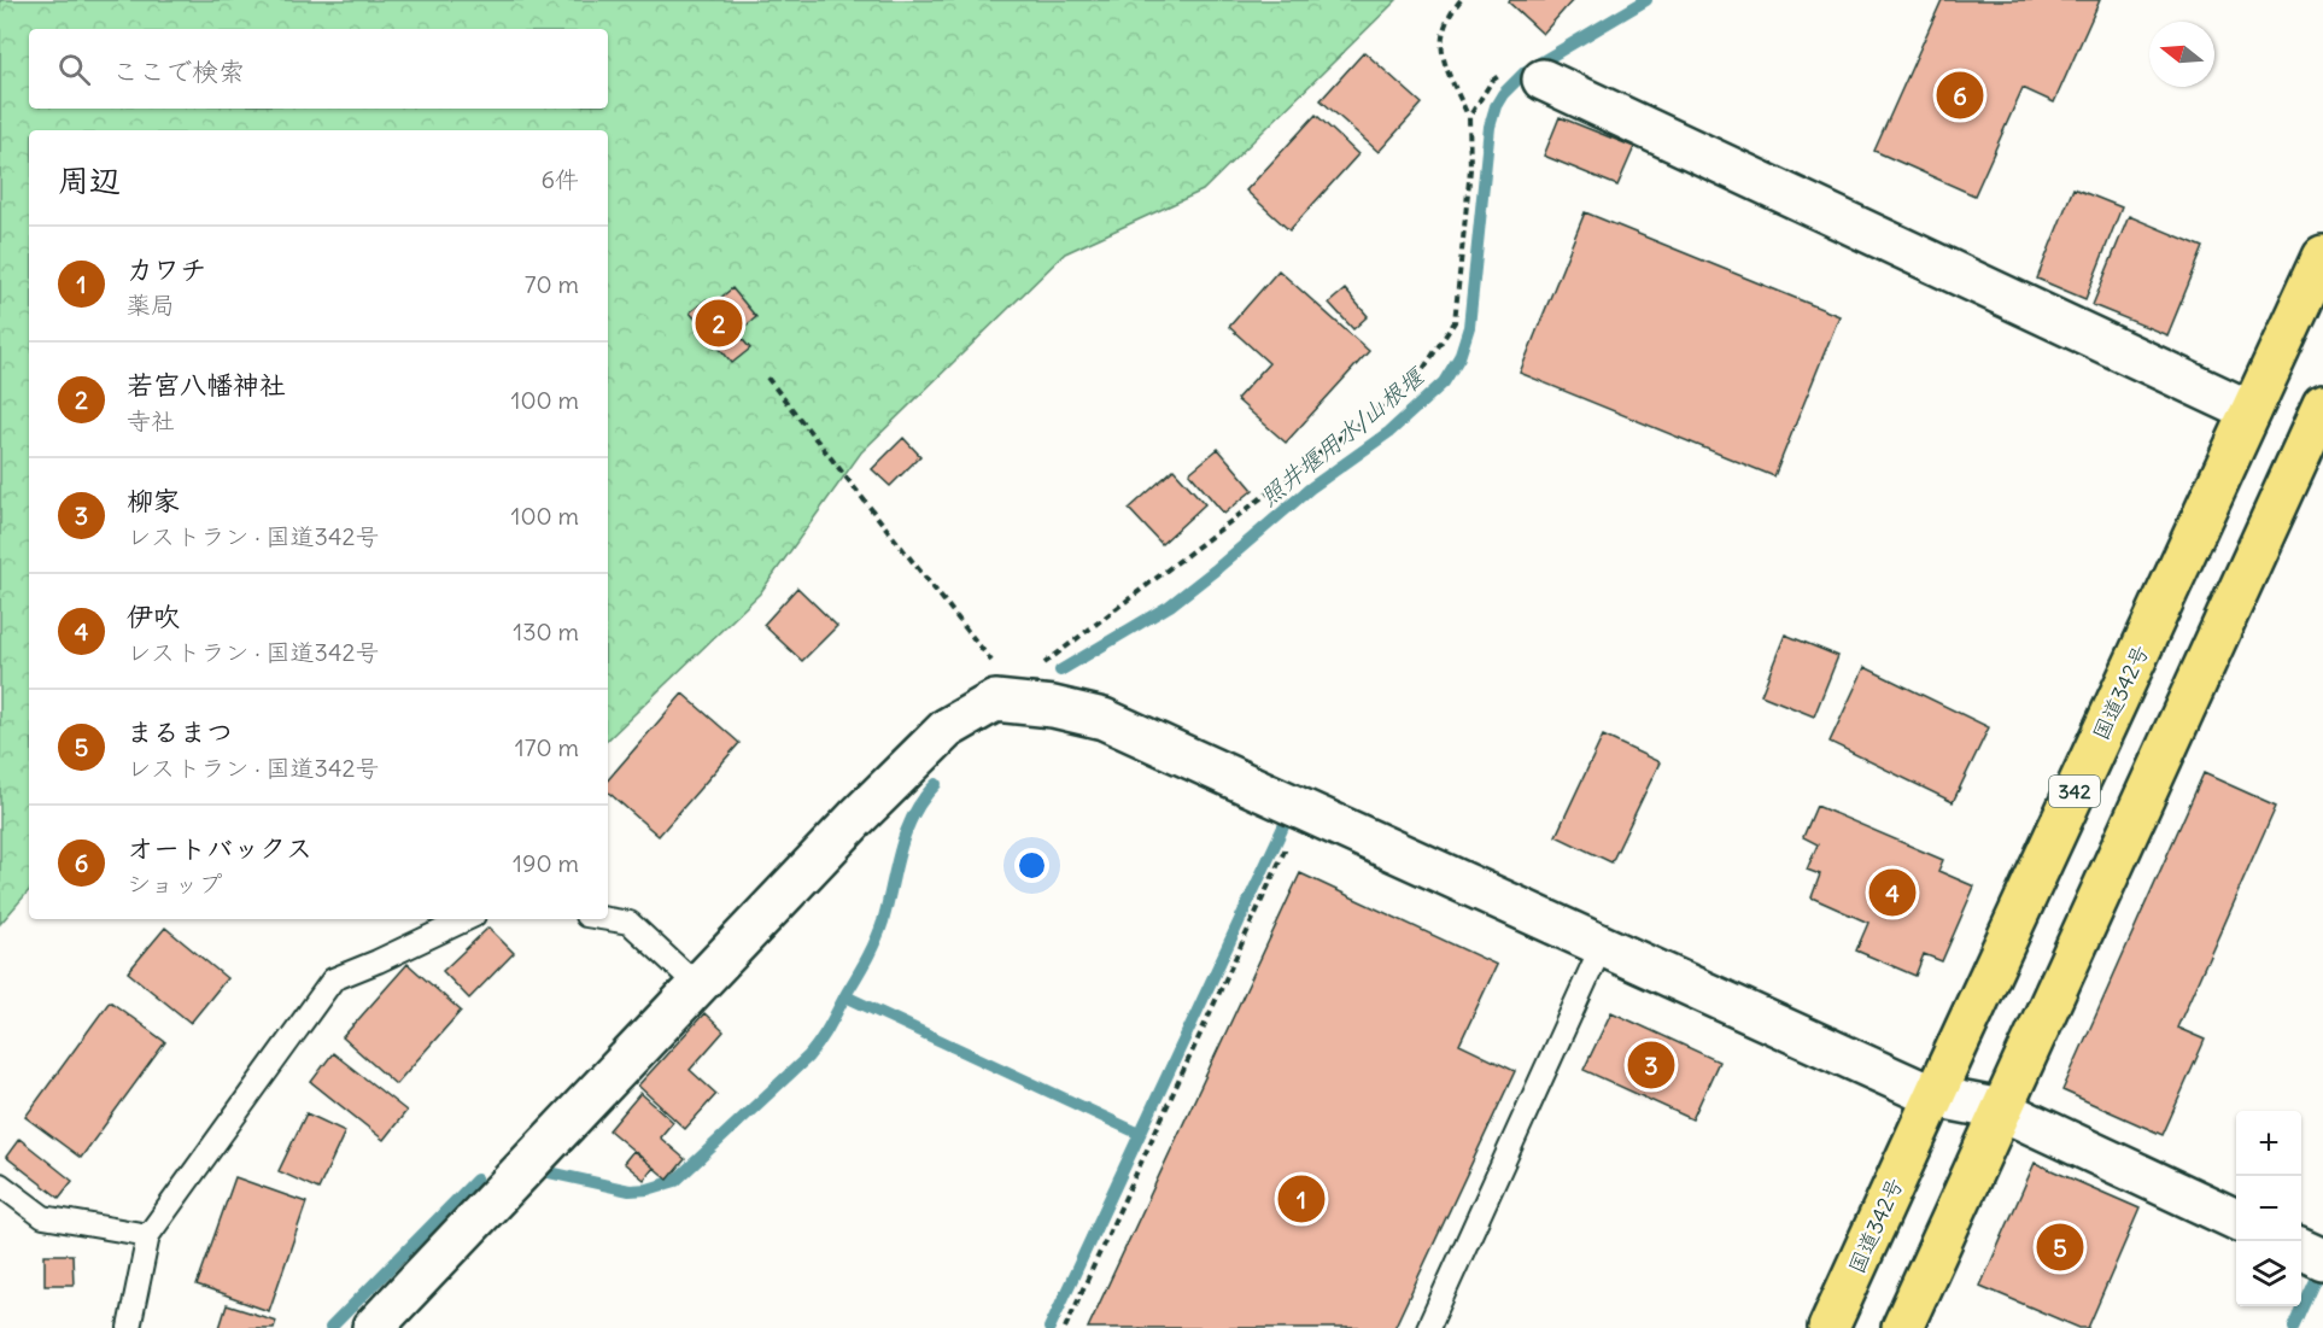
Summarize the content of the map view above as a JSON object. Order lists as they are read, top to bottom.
{
  "streets": {
    "highway": ["国道342号", "342"]
  },
  "water": ["照井堰用水/山根堰"],
  "north": "left",
  "page": {
    "search": "ここで検索",
    "pins": [
      "6",
      "2",
      "4",
      "3",
      "1",
      "5"
    ],
    "heading": ["周辺", "6件"],
    "list": [
      {
        "mark": "1",
        "name": "カワチ",
        "note": "薬局",
        "value": "70 m"
      },
      {
        "mark": "2",
        "name": "若宮八幡神社",
        "note": "寺社",
        "value": "100 m"
      },
      {
        "mark": "3",
        "name": "柳家",
        "note": "レストラン · 国道342号",
        "value": "100 m"
      },
      {
        "mark": "4",
        "name": "伊吹",
        "note": "レストラン · 国道342号",
        "value": "130 m"
      },
      {
        "mark": "5",
        "name": "まるまつ",
        "note": "レストラン · 国道342号",
        "value": "170 m"
      },
      {
        "mark": "6",
        "name": "オートバックス",
        "note": "ショップ",
        "value": "190 m"
      }
    ],
    "map_buttons": ["+", "−"]
  }
}
